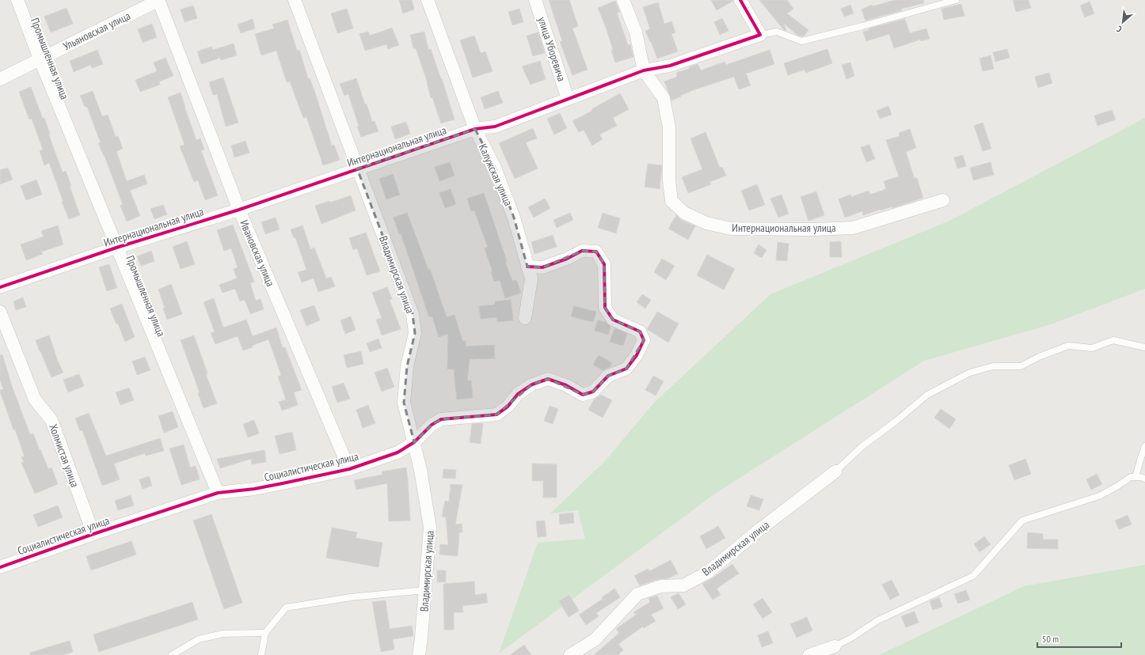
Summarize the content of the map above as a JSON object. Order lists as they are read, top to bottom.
{
  "streets": {
    "street": [
      "Ульяновская улица",
      "улица Уборевича",
      "Промышленная улица",
      "Интернациональная улица",
      "Калужская улица",
      "Ивановская улица",
      "Владимирская улица",
      "Холмистая улица",
      "Социалистическая улица"
    ]
  },
  "crossings": [
    ["Ульяновская улица", "Промышленная улица"],
    ["Ульяновская улица", "Ивановская улица"],
    ["улица Уборевича", "Интернациональная улица"],
    ["Промышленная улица", "Интернациональная улица"],
    ["Промышленная улица", "Социалистическая улица"],
    ["Интернациональная улица", "Калужская улица"],
    ["Интернациональная улица", "Ивановская улица"],
    ["Интернациональная улица", "Владимирская улица"],
    ["Калужская улица", "Социалистическая улица"],
    ["Ивановская улица", "Социалистическая улица"],
    ["Владимирская улица", "Социалистическая улица"],
    ["Холмистая улица", "Социалистическая улица"]
  ],
  "scale_bar": "50 m",
  "north": "bottom left"
}
